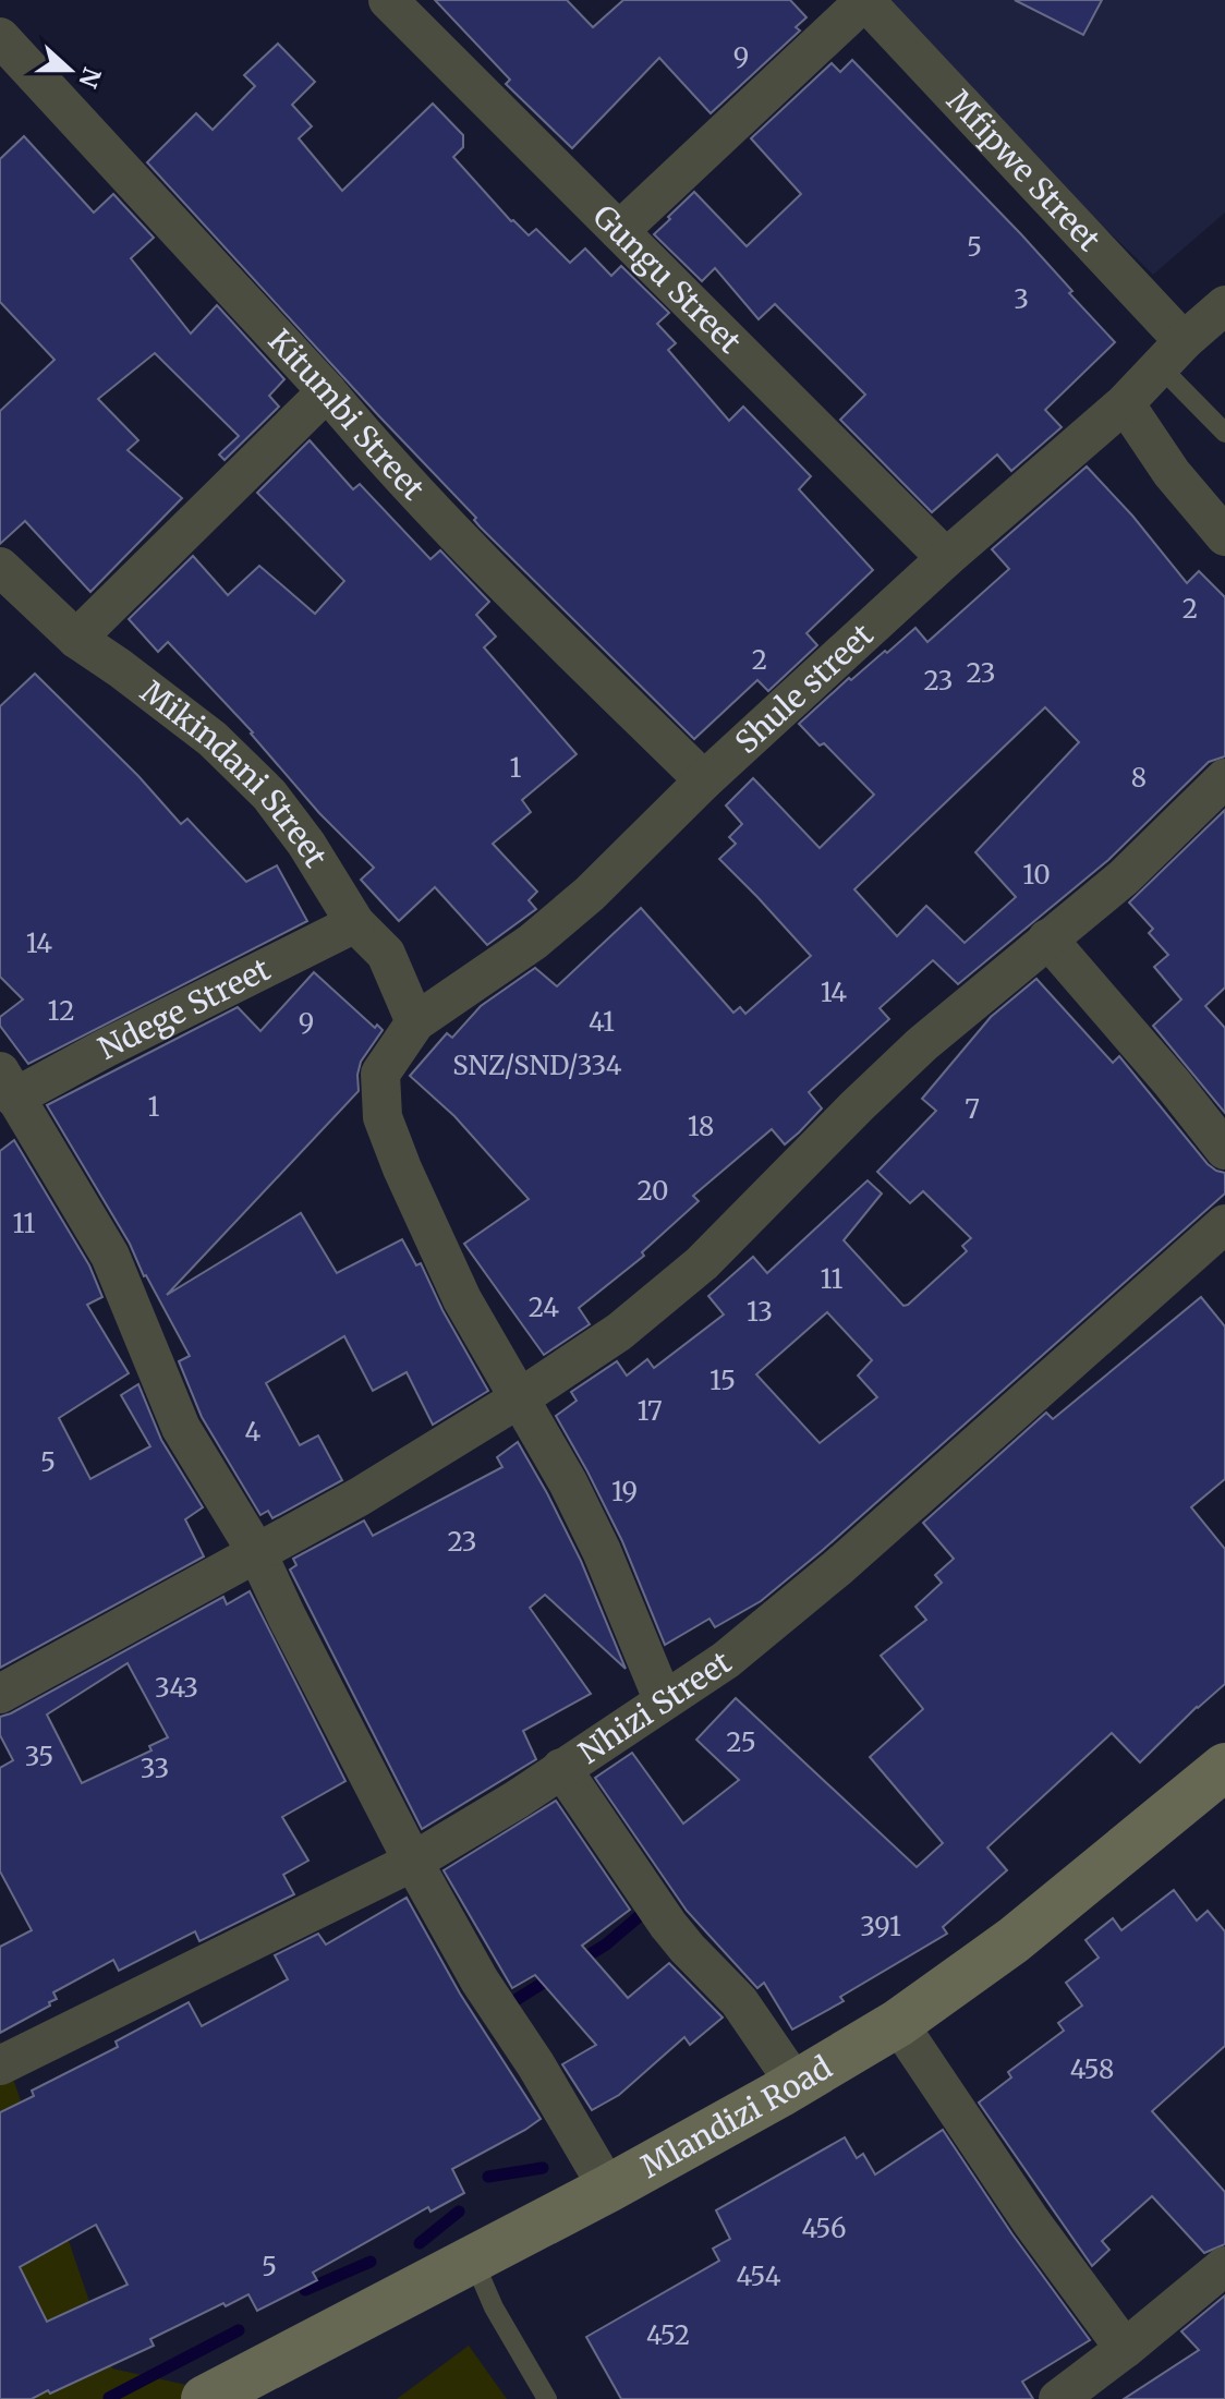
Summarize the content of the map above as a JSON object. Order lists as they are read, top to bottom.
{
  "streets": {
    "street": [
      "Mfipwe Street",
      "Gungu Street",
      "Kitumbi Street",
      "Shule street",
      "Mikindani Street",
      "Ndege Street",
      "Nhizi Street",
      "Mlandizi Road"
    ]
  },
  "crossings": [
    ["Mfipwe Street", "Shule street"],
    ["Gungu Street", "Shule street"],
    ["Kitumbi Street", "Shule street"],
    ["Shule street", "Mikindani Street"],
    ["Mikindani Street", "Ndege Street"]
  ],
  "house_numbers": [
    "9",
    "5",
    "3",
    "2",
    "2",
    "23",
    "23",
    "1",
    "8",
    "10",
    "14",
    "14",
    "12",
    "41",
    "9",
    "SNZ/SND/334",
    "1",
    "7",
    "18",
    "20",
    "11",
    "11",
    "24",
    "13",
    "15",
    "17",
    "4",
    "5",
    "19",
    "23",
    "343",
    "25",
    "35",
    "33",
    "391",
    "458",
    "456",
    "5",
    "454",
    "452"
  ],
  "north": "right"
}
